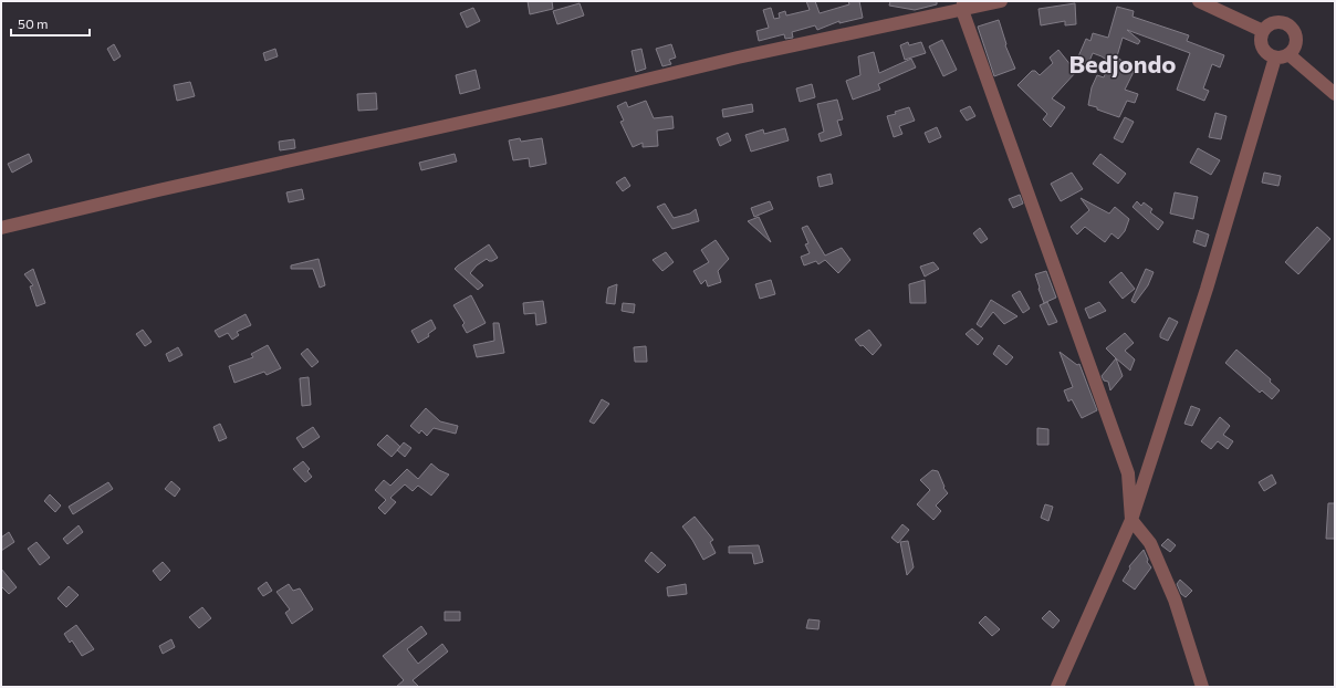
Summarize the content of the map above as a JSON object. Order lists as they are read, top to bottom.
{
  "districts": ["Bedjondo"],
  "scale_bar": "50 m"
}
